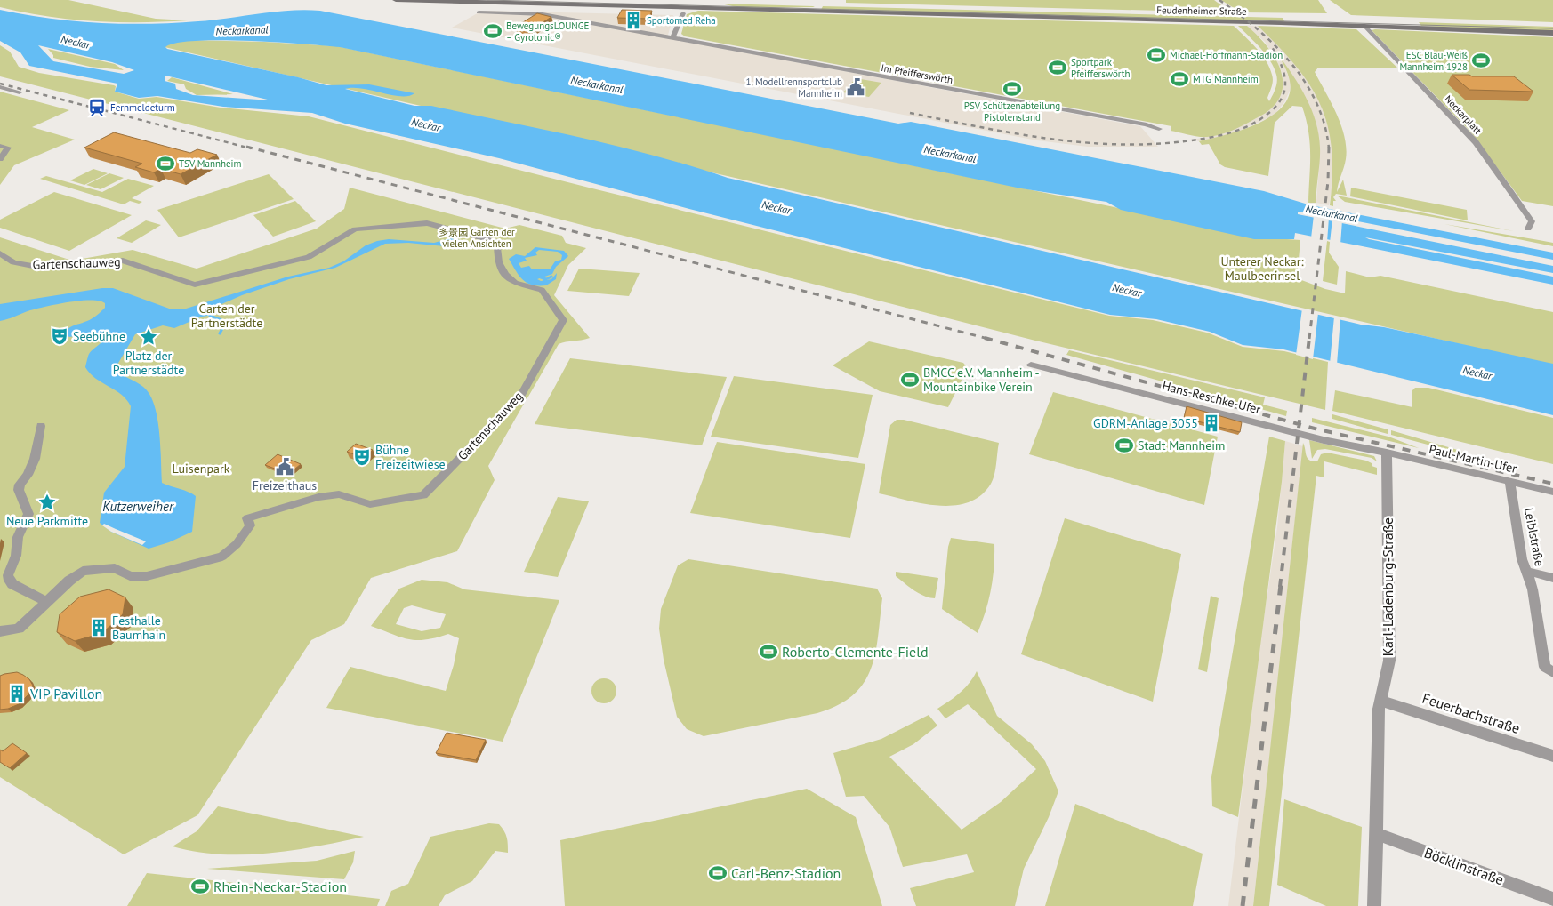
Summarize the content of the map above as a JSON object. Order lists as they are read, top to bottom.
{
  "streets": {
    "main road": ["Feudenheimer Straße"],
    "street": [
      "Im Pfeifferswörth",
      "Neckarplatt",
      "Gartenschauweg",
      "Hans-Reschke-Ufer",
      "Paul-Martin-Ufer",
      "Leiblstraße",
      "Karl-Ladenburg-Straße",
      "Feuerbachstraße",
      "Böcklinstraße"
    ]
  },
  "crossings": [
    ["Feudenheimer Straße", "Neckarplatt"],
    ["Hans-Reschke-Ufer", "Paul-Martin-Ufer"],
    ["Hans-Reschke-Ufer", "Karl-Ladenburg-Straße"],
    ["Paul-Martin-Ufer", "Leiblstraße"],
    ["Paul-Martin-Ufer", "Karl-Ladenburg-Straße"],
    ["Karl-Ladenburg-Straße", "Feuerbachstraße"],
    ["Karl-Ladenburg-Straße", "Böcklinstraße"]
  ],
  "water": ["Neckarkanal", "Neckar", "Kutzerweiher"],
  "parks": [
    "多景园 Garten der vielen Ansichten",
    "Unterer Neckar: Maulbeerinsel",
    "Garten der Partnerstädte",
    "Luisenpark"
  ],
  "places": {
    "building": [
      "Sportomed Reha",
      "GDRM-Anlage 3055",
      "Festhalle Baumhain",
      "VIP Pavillon"
    ],
    "sports": [
      "BewegungsLOUNGE – Gyrotonic®",
      "Michael-Hoffmann-Stadion",
      "ESC Blau-Weiß Mannheim 1928",
      "Sportpark Pfeifferswörth",
      "MTG Mannheim",
      "PSV Schützenabteilung Pistolenstand",
      "TSV Mannheim",
      "BMCC e.V. Mannheim - Mountainbike Verein",
      "Stadt Mannheim",
      "Roberto-Clemente-Field",
      "Carl-Benz-Stadion",
      "Rhein-Neckar-Stadion"
    ],
    "public building": ["1. Modellrennsportclub Mannheim", "Freizeithaus"],
    "station": ["Fernmeldeturm"],
    "theatre": ["Seebühne", "Bühne Freizeitwiese"],
    "place": ["Platz der Partnerstädte", "Neue Parkmitte"]
  }
}
